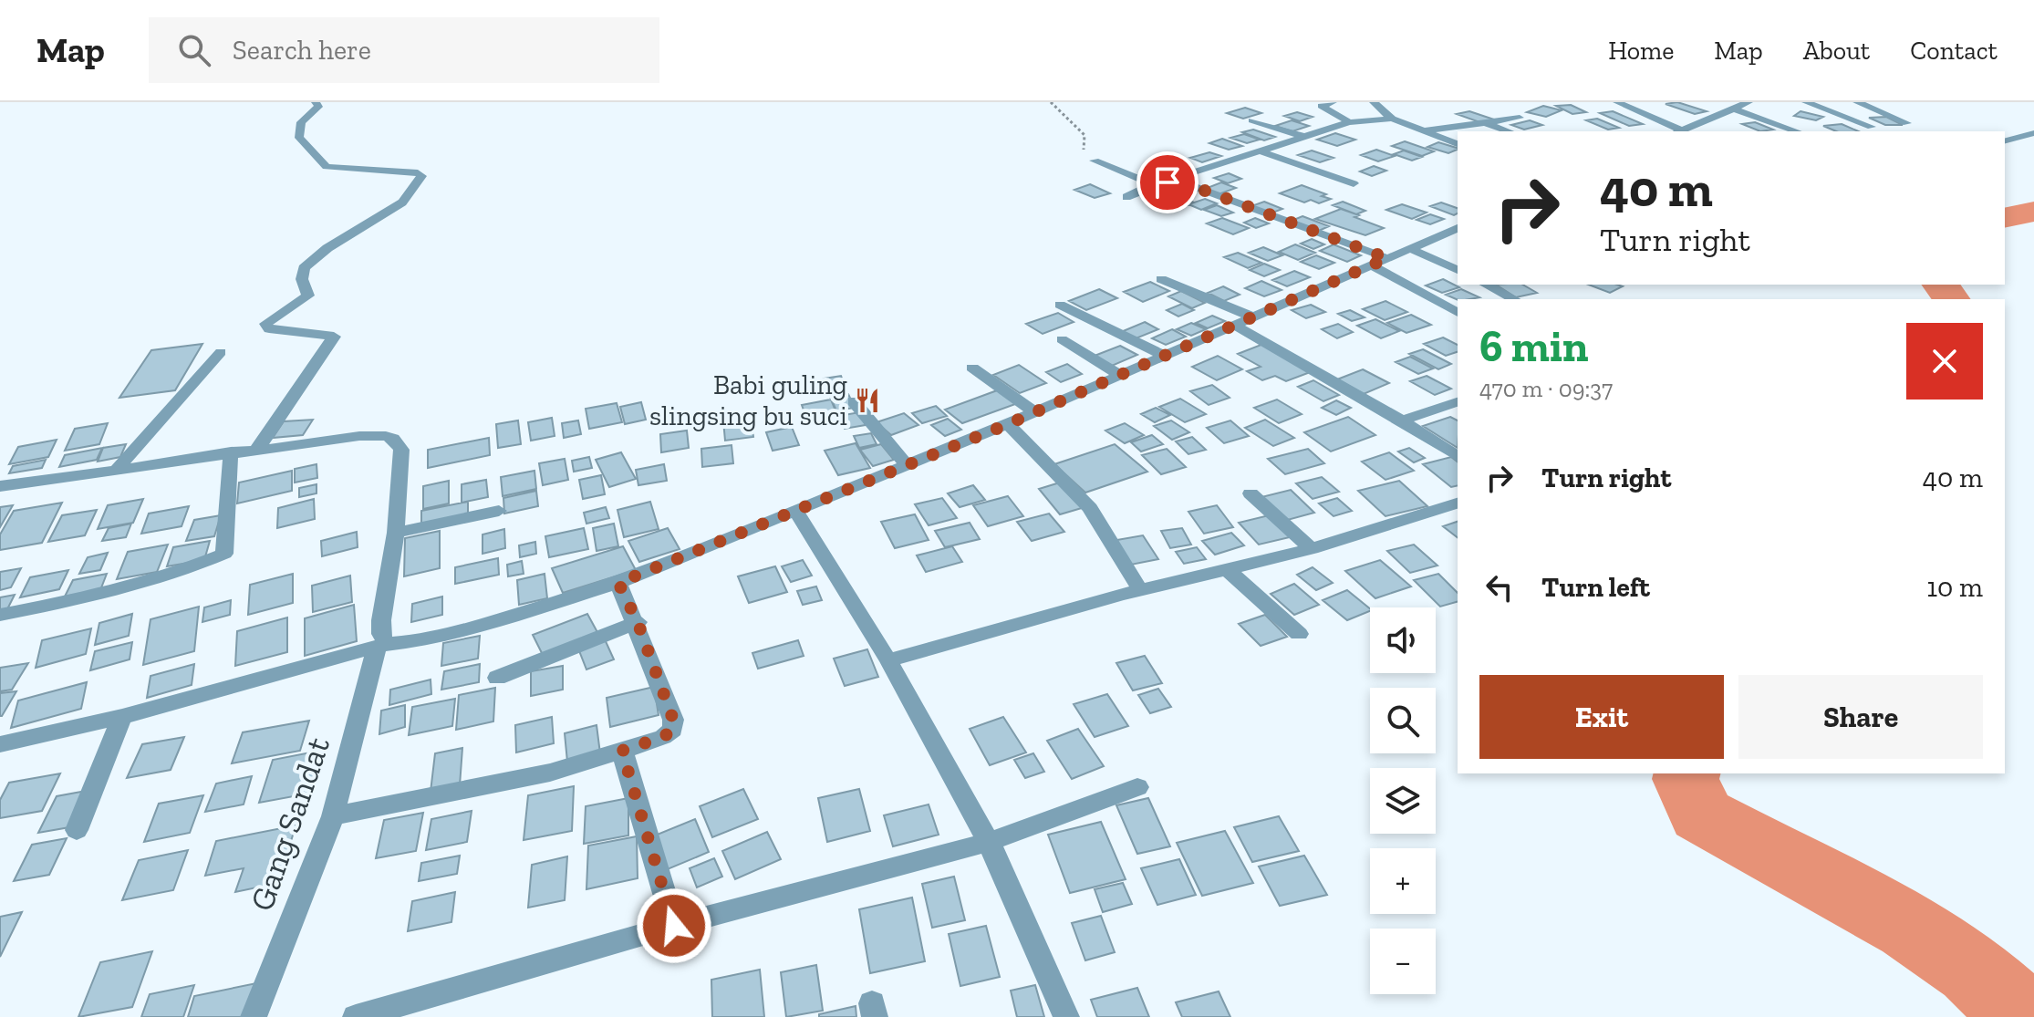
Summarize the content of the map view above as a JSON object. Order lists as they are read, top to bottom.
{
  "streets": {
    "street": ["Gang Sandat"]
  },
  "places": {
    "restaurant": ["Babi guling slingsing bu suci"]
  },
  "page": {
    "header": "Map",
    "search": "Search here",
    "nav": [
      "Home",
      "Map",
      "About",
      "Contact"
    ],
    "turn": ["40 m", "Turn right"],
    "heading": ["6 min", "470 m · 09:37"],
    "list": [
      {
        "name": "Turn right",
        "value": "40 m"
      },
      {
        "name": "Turn left",
        "value": "10 m"
      }
    ],
    "map_buttons": ["+", "−"],
    "buttons": ["Exit", "Share"]
  }
}
